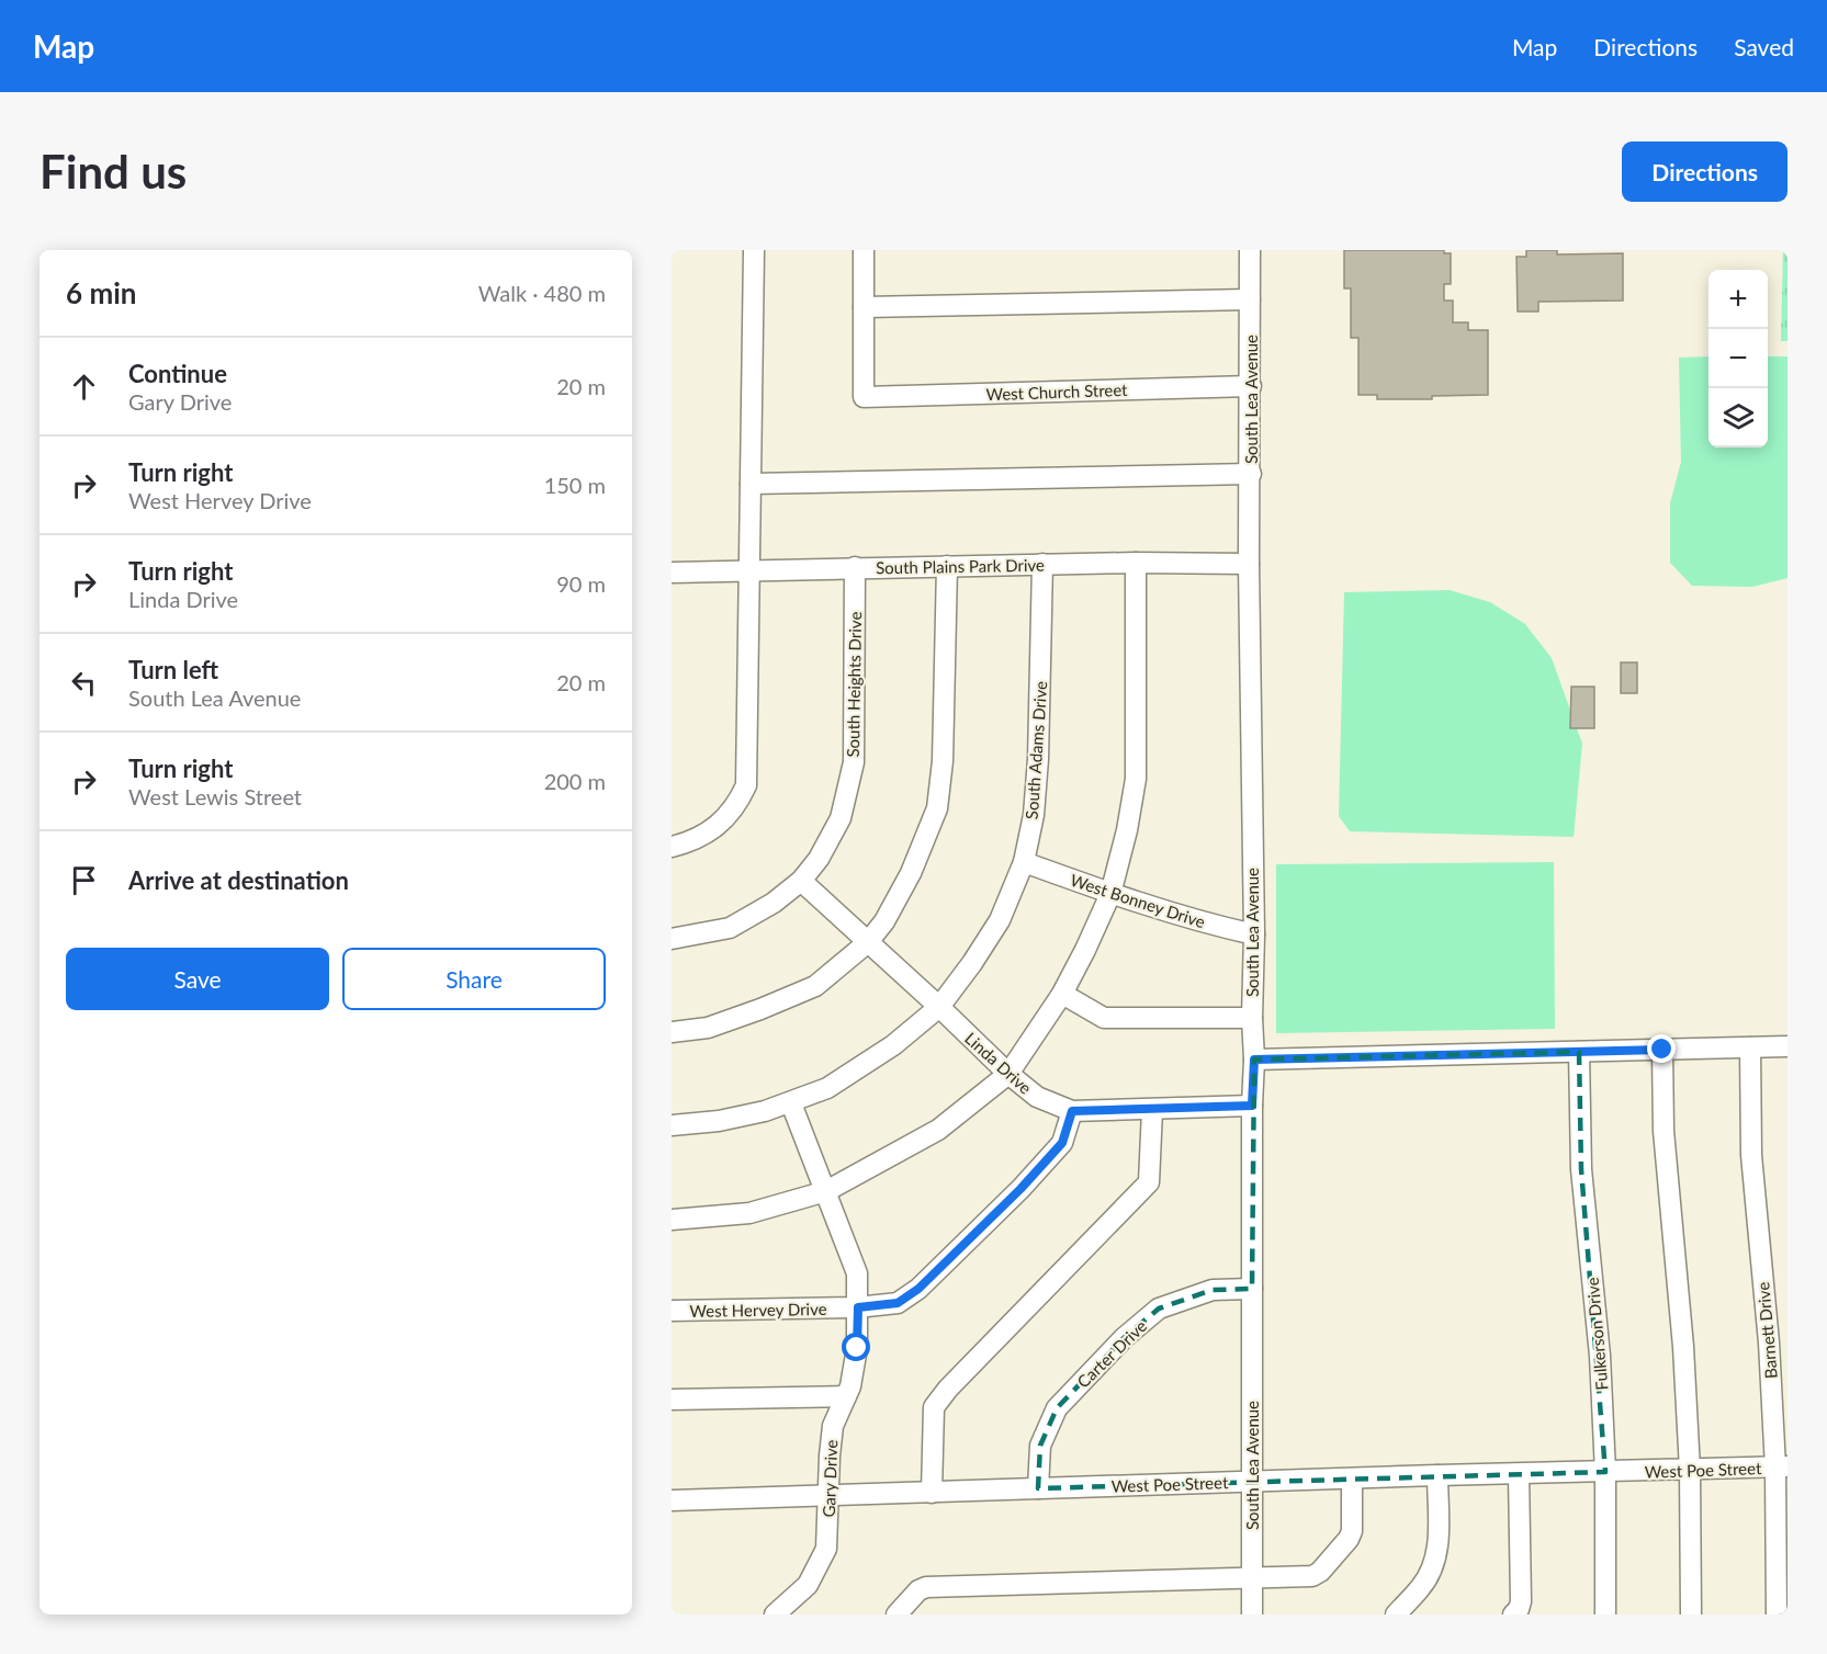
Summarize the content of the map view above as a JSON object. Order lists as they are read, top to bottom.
{
  "streets": {
    "street": [
      "West Church Street",
      "South Lea Avenue",
      "South Plains Park Drive",
      "South Heights Drive",
      "South Adams Drive",
      "West Bonney Drive",
      "Linda Drive",
      "West Hervey Drive",
      "Barnett Drive",
      "Fulkerson Drive",
      "Carter Drive",
      "West Poe Street",
      "Gary Drive"
    ]
  },
  "crossings": [
    ["West Church Street", "South Lea Avenue"],
    ["South Lea Avenue", "South Plains Park Drive"],
    ["South Lea Avenue", "West Bonney Drive"],
    ["South Lea Avenue", "Linda Drive"],
    ["South Lea Avenue", "Carter Drive"],
    ["South Lea Avenue", "West Poe Street"],
    ["South Plains Park Drive", "South Heights Drive"],
    ["South Plains Park Drive", "South Adams Drive"],
    ["South Heights Drive", "Linda Drive"],
    ["South Adams Drive", "West Bonney Drive"],
    ["South Adams Drive", "Linda Drive"],
    ["South Adams Drive", "Gary Drive"],
    ["Linda Drive", "West Hervey Drive"],
    ["West Hervey Drive", "Gary Drive"],
    ["Barnett Drive", "West Poe Street"],
    ["Fulkerson Drive", "West Poe Street"],
    ["Carter Drive", "West Poe Street"],
    ["West Poe Street", "Gary Drive"]
  ],
  "page": {
    "header": "Map",
    "nav": ["Map", "Directions", "Saved"],
    "buttons": [
      "Directions",
      ["Save", "Share"]
    ],
    "title": "Find us",
    "heading": ["6 min", "Walk · 480 m"],
    "map_buttons": ["+", "−"],
    "list": [
      ["Continue", "Gary Drive", "20 m"],
      ["Turn right", "West Hervey Drive", "150 m"],
      ["Turn right", "Linda Drive", "90 m"],
      ["Turn left", "South Lea Avenue", "20 m"],
      ["Turn right", "West Lewis Street", "200 m"],
      "Arrive at destination"
    ]
  }
}
